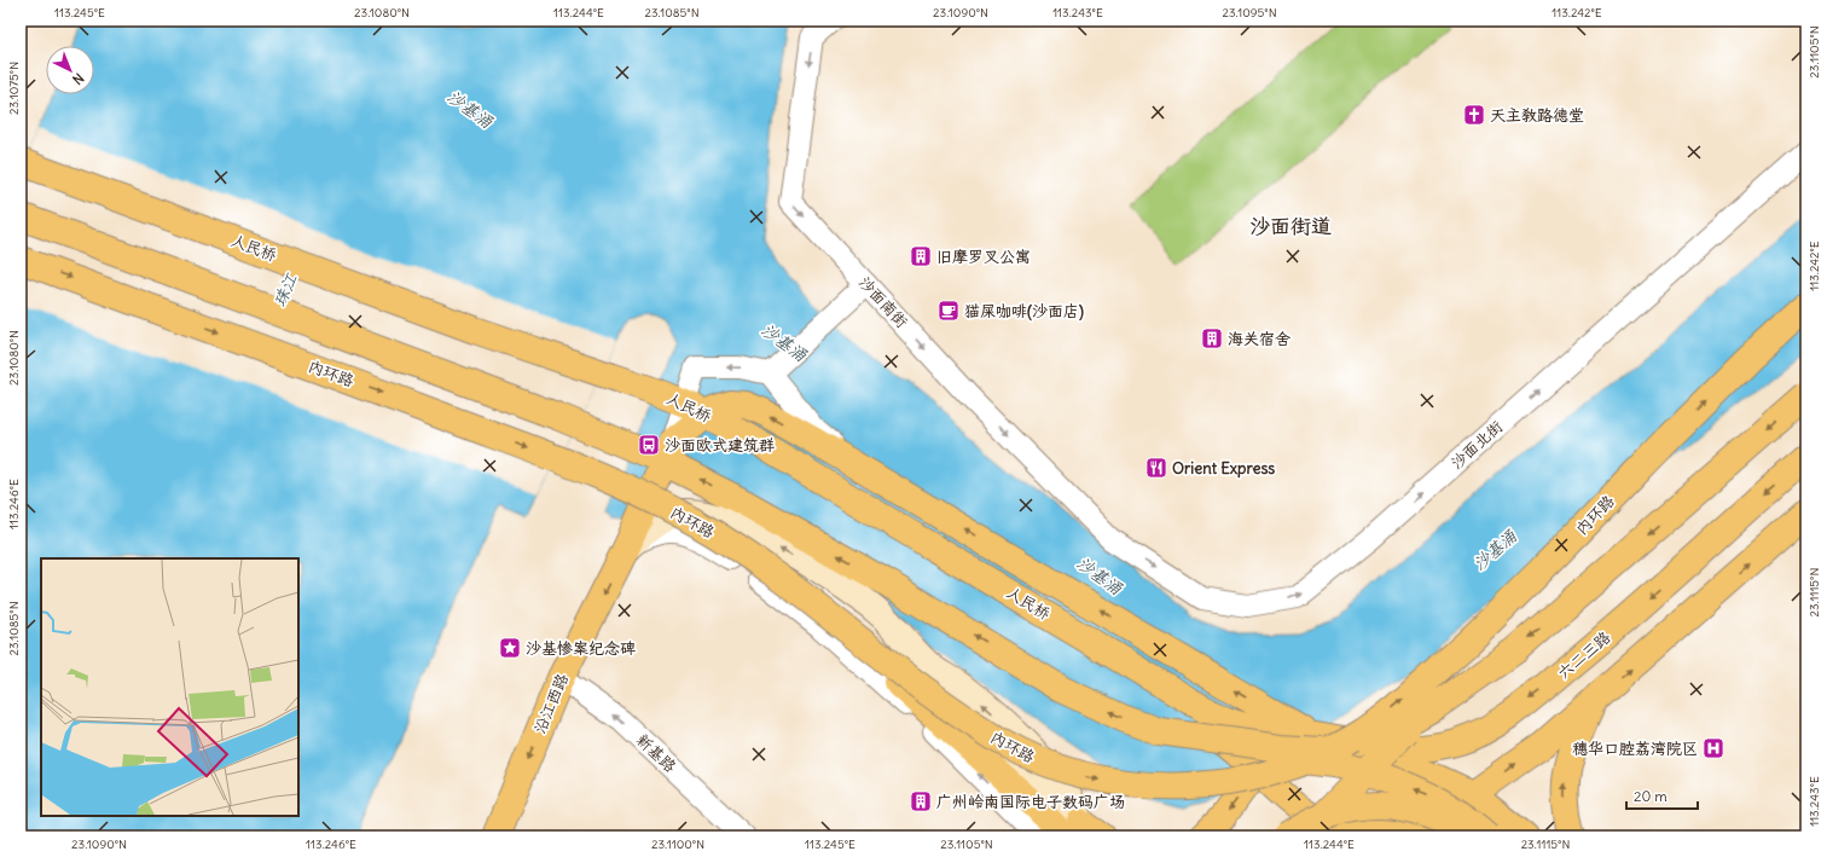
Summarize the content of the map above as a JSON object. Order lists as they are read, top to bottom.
{
  "streets": {
    "main road": [
      "人民桥",
      "内环路",
      "六二三路",
      "沿江西路"
    ],
    "street": ["沙面南街", "沙面北街", "新基路"]
  },
  "crossings": [
    ["人民桥", "六二三路"],
    ["沙面南街", "沙面北街"],
    ["沿江西路", "新基路"]
  ],
  "one_way": ["沙面南街", "沙面北街", "沿江西路"],
  "districts": ["沙面街道"],
  "water": ["沙基涌", "珠江"],
  "places": {
    "church": ["天主教路德堂"],
    "building": ["旧摩罗叉公寓", "海关宿舍", "广州岭南国际电子数码广场"],
    "cafe": ["猫屎咖啡(沙面店)"],
    "bus stop": ["沙面欧式建筑群"],
    "restaurant": ["Orient Express"],
    "place": ["沙基惨案纪念碑"],
    "hospital": ["穗华口腔荔湾院区"]
  },
  "scale_bar": "20 m",
  "north": "bottom right",
  "coordinates": [
    "113.245°E",
    "23.1080°N",
    "113.244°E",
    "23.1085°N",
    "23.1090°N",
    "113.243°E",
    "23.1095°N",
    "113.242°E",
    "23.1105°N",
    "23.1075°N",
    "113.246°E",
    "23.1115°N",
    "23.1100°N"
  ]
}
